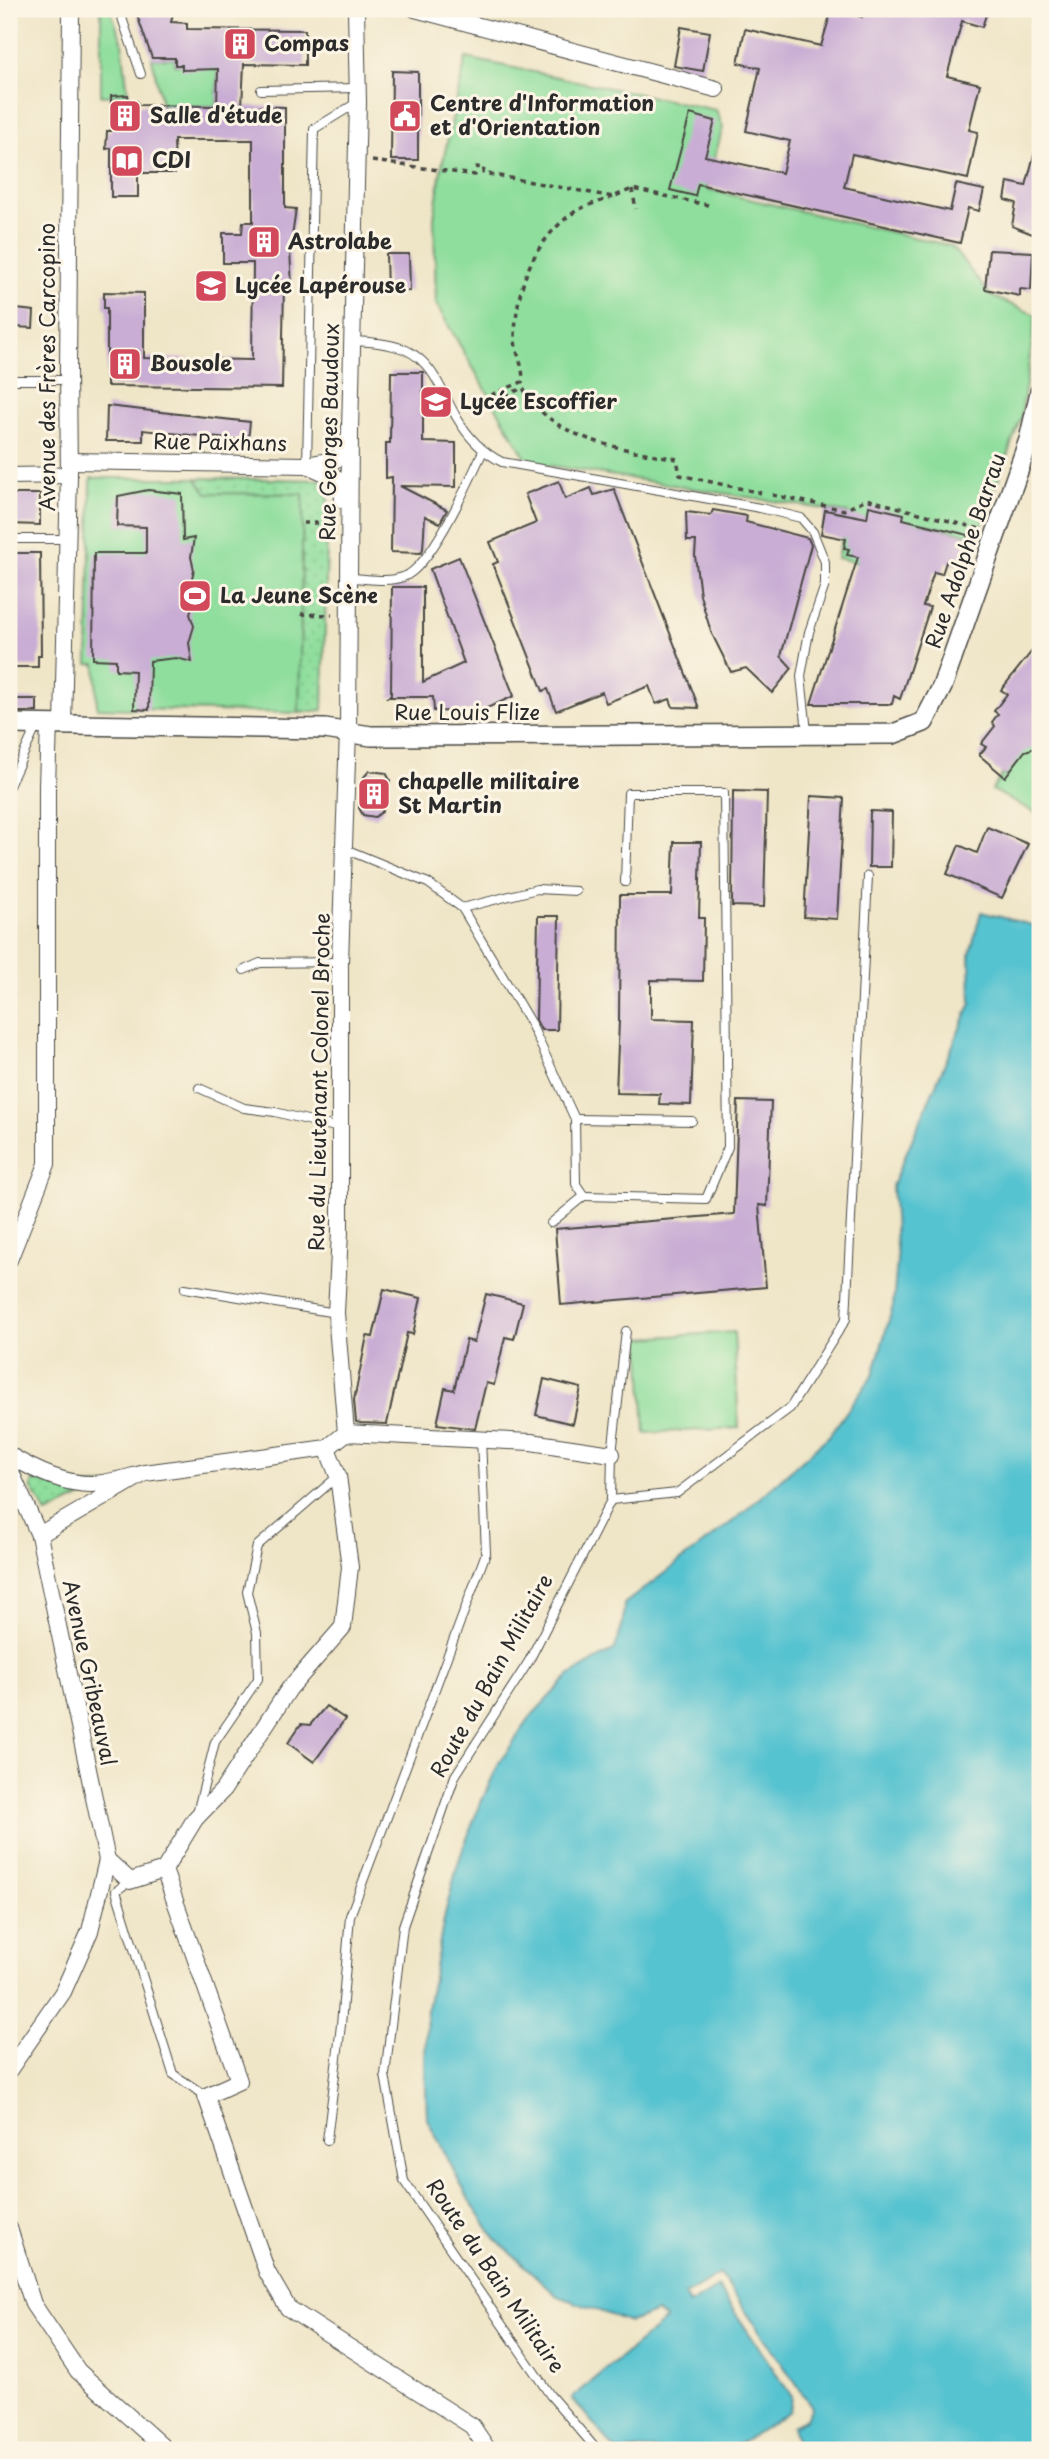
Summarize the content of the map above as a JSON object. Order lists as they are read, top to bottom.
{
  "streets": {
    "street": [
      "Avenue des Frères Carcopino",
      "Rue Georges Baudoux",
      "Rue Paixhans",
      "Rue Adolphe Barrau",
      "Rue Louis Flize",
      "Rue du Lieutenant Colonel Broche",
      "Avenue Gribeauval"
    ],
    "lane": ["Route du Bain Militaire"]
  },
  "crossings": [
    ["Avenue des Frères Carcopino", "Rue Paixhans"],
    ["Avenue des Frères Carcopino", "Rue Louis Flize"],
    ["Rue Georges Baudoux", "Rue Paixhans"],
    ["Rue Georges Baudoux", "Rue Louis Flize"],
    ["Rue Georges Baudoux", "Rue du Lieutenant Colonel Broche"],
    ["Rue Adolphe Barrau", "Rue Louis Flize"],
    ["Rue Louis Flize", "Rue du Lieutenant Colonel Broche"]
  ],
  "places": {
    "building": [
      "Compas",
      "Salle d'étude",
      "Astrolabe",
      "Bousole",
      "chapelle militaire St Martin"
    ],
    "public building": ["Centre d'Information et d'Orientation"],
    "library": ["CDI"],
    "school or university": ["Lycée Lapérouse", "Lycée Escoffier"],
    "sports": ["La Jeune Scène"]
  }
}
